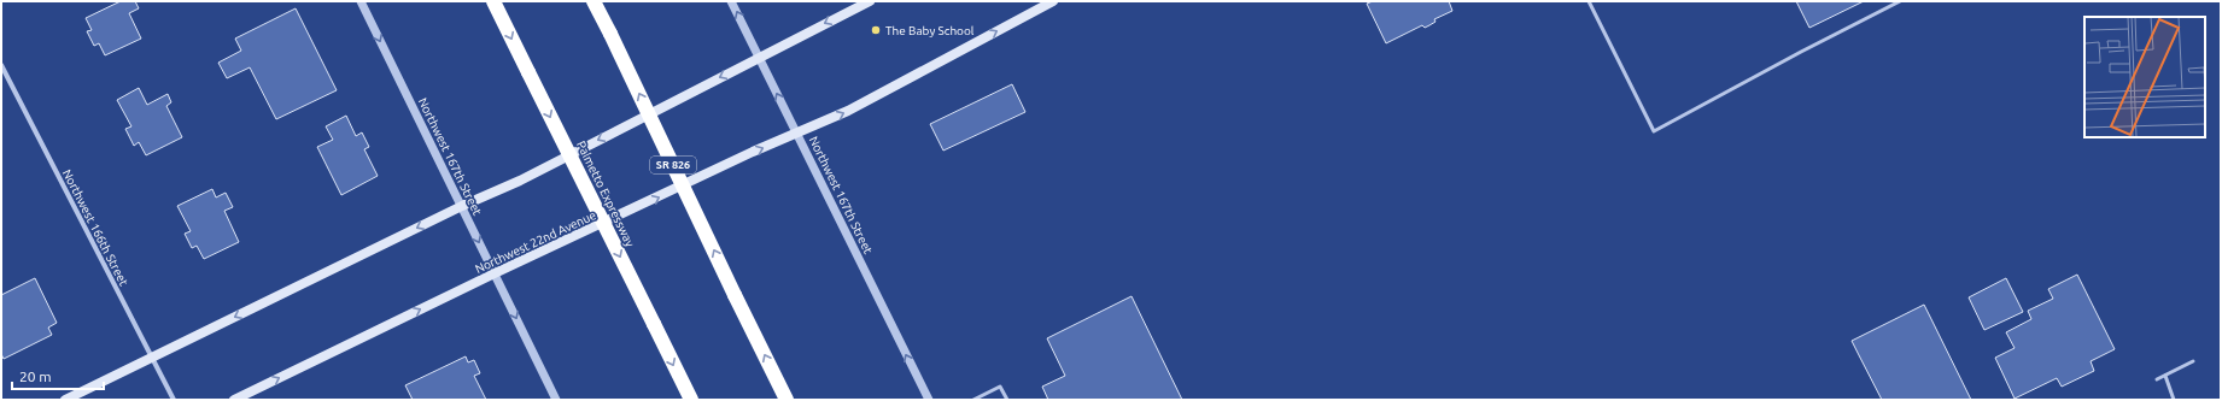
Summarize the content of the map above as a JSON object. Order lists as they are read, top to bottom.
{
  "streets": {
    "highway": ["SR 826", "Palmetto Expressway"],
    "main road": ["Northwest 22nd Avenue"],
    "street": ["Northwest 167th Street", "Northwest 166th Street"]
  },
  "crossings": [
    ["Northwest 167th Street", "Northwest 22nd Avenue"]
  ],
  "places": ["The Baby School"],
  "scale_bar": "20 m"
}
